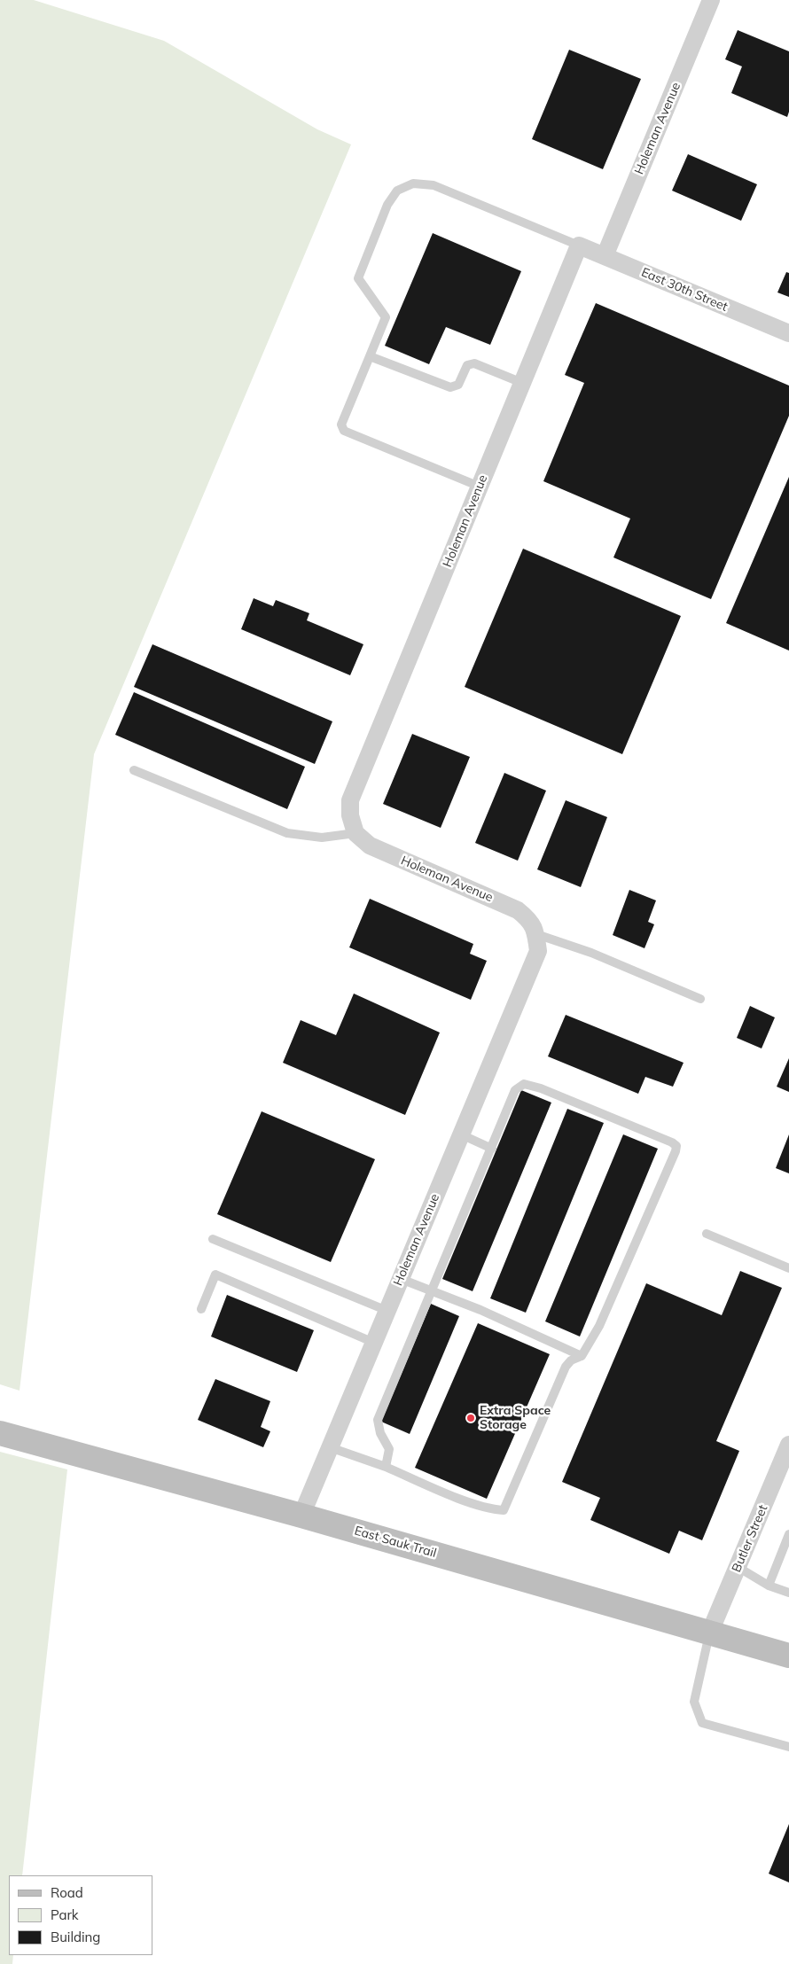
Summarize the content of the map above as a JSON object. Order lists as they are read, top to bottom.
{
  "streets": {
    "main road": ["East Sauk Trail"],
    "street": ["Holeman Avenue", "East 30th Street", "Butler Street"]
  },
  "crossings": [
    ["Holeman Avenue", "East 30th Street"],
    ["Holeman Avenue", "East Sauk Trail"],
    ["Butler Street", "East Sauk Trail"]
  ],
  "places": ["Extra Space Storage"],
  "legend": ["Road", "Park", "Building"]
}
